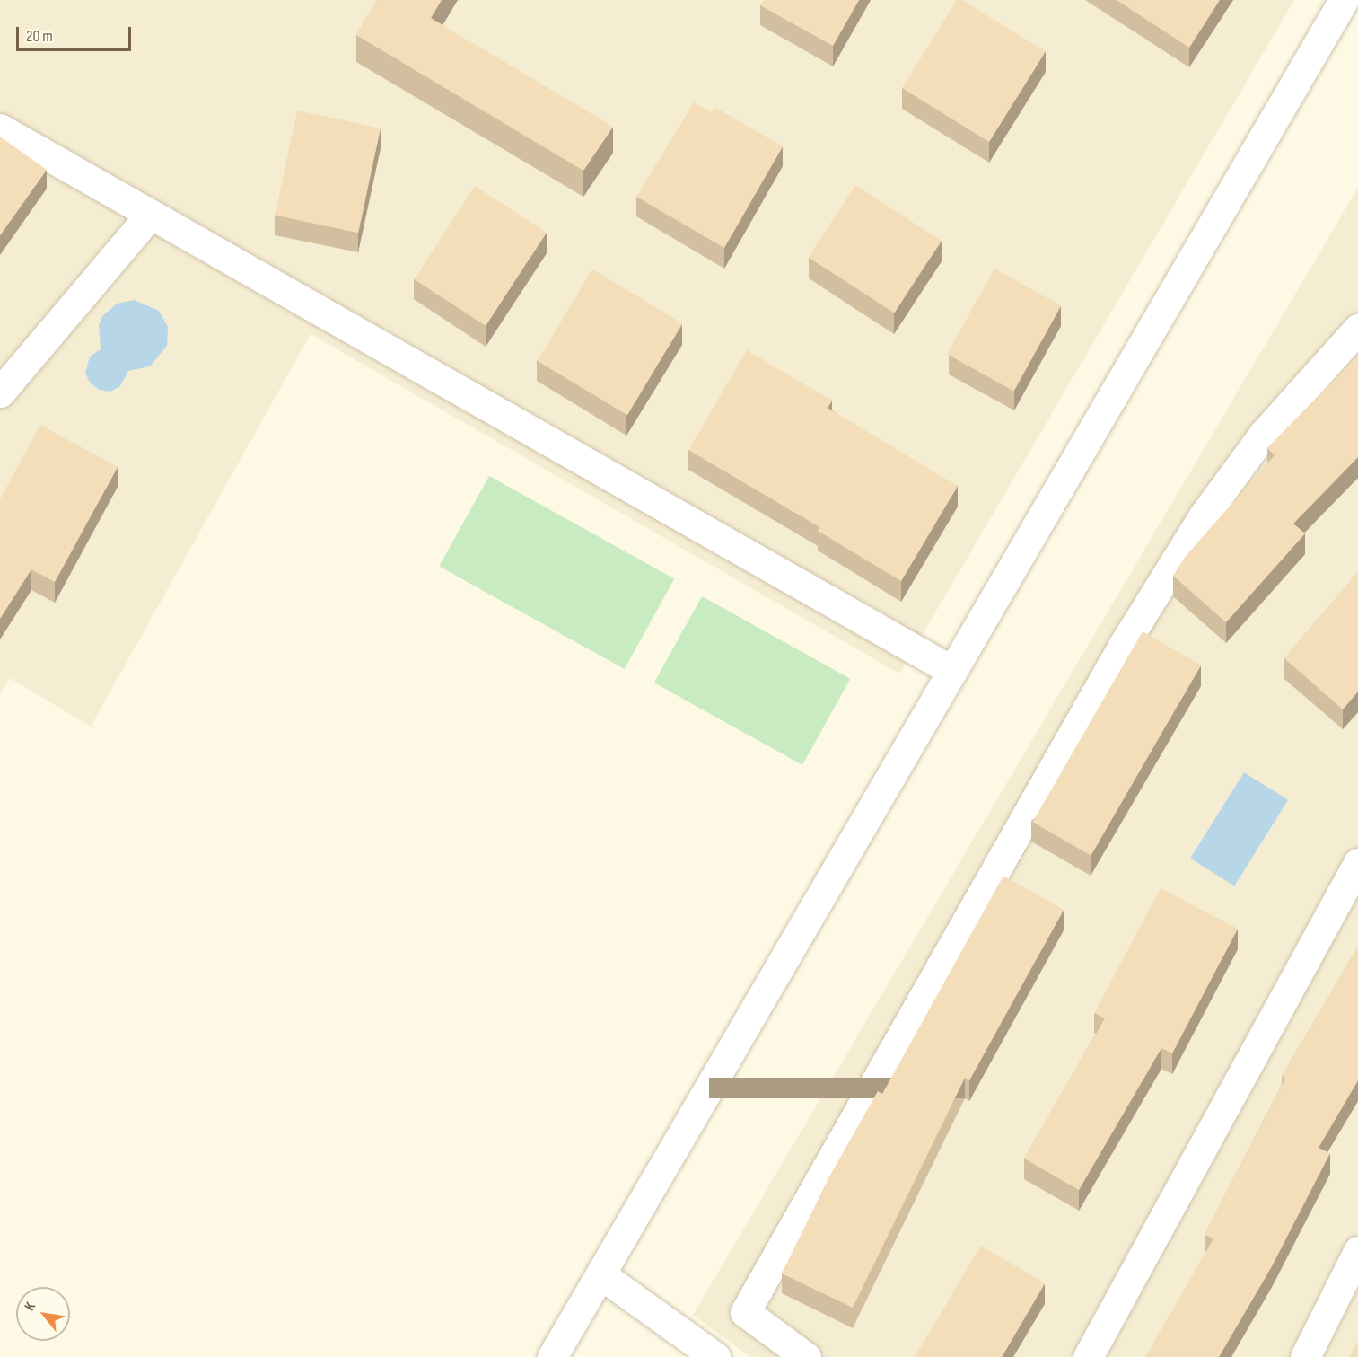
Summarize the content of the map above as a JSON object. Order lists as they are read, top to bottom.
{
  "scale_bar": "20 m",
  "north": "top left"
}
